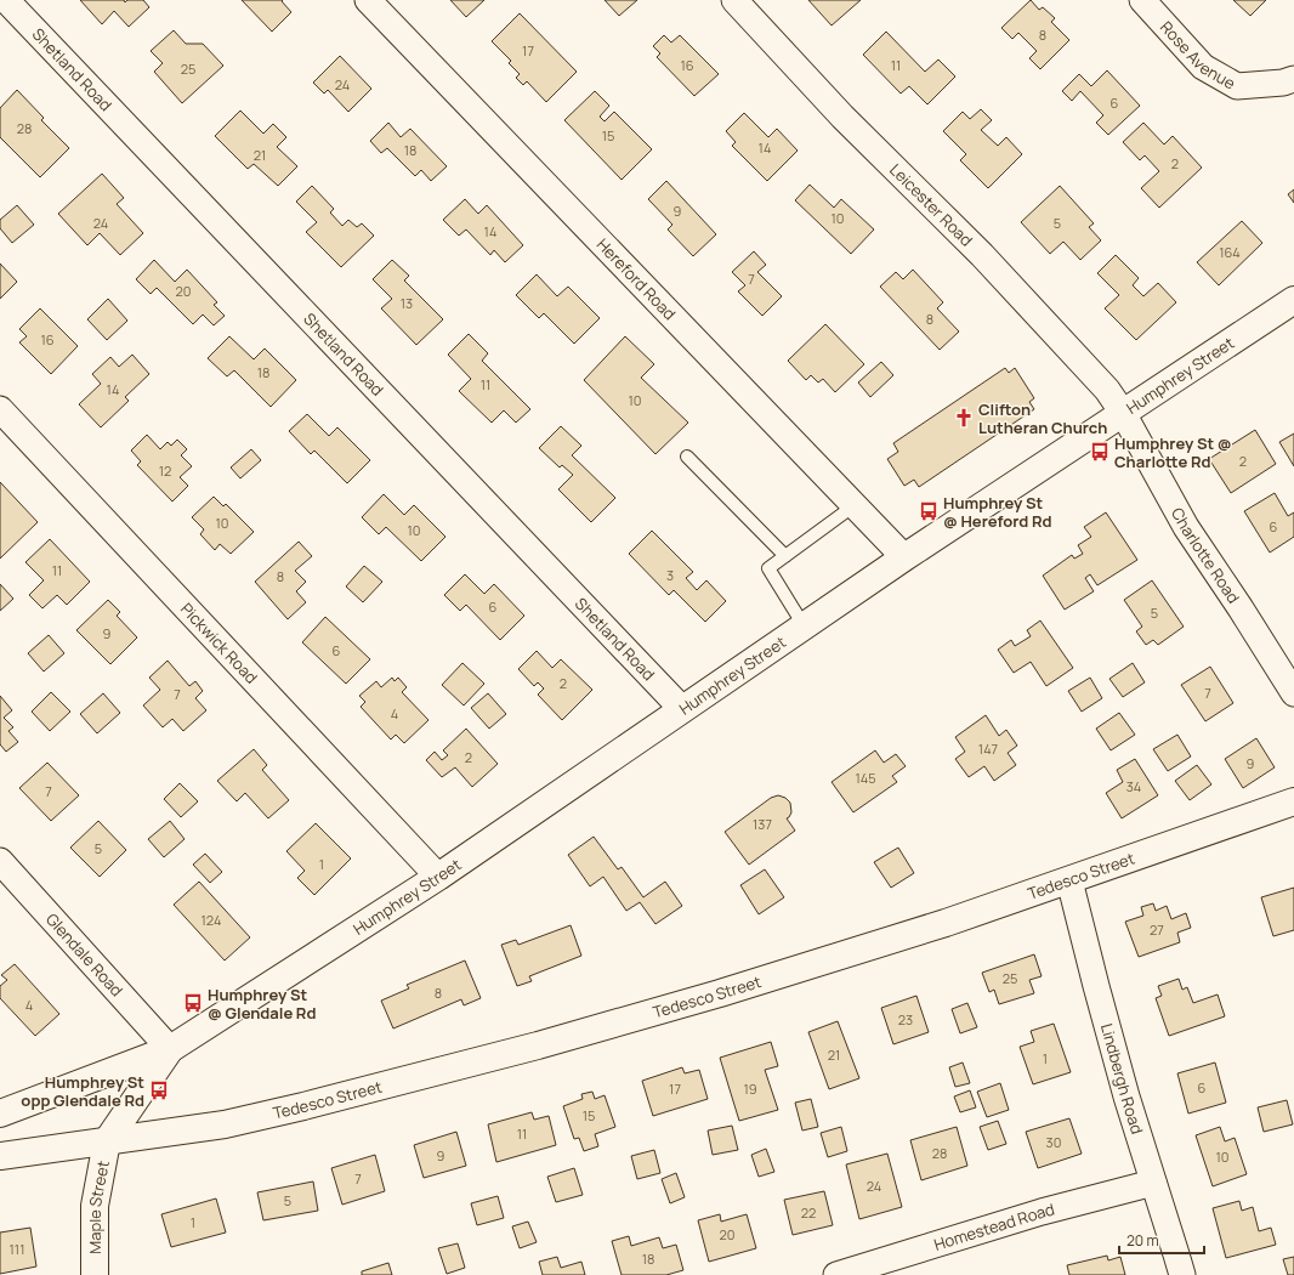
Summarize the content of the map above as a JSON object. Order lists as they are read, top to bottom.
{
  "streets": {
    "main road": ["Humphrey Street", "Tedesco Street", "Maple Street"],
    "street": [
      "Rose Avenue",
      "Shetland Road",
      "Leicester Road",
      "Hereford Road",
      "Charlotte Road",
      "Pickwick Road",
      "Glendale Road",
      "Lindbergh Road",
      "Homestead Road"
    ]
  },
  "crossings": [
    ["Shetland Road", "Humphrey Street"],
    ["Leicester Road", "Humphrey Street"],
    ["Leicester Road", "Charlotte Road"],
    ["Hereford Road", "Humphrey Street"],
    ["Humphrey Street", "Charlotte Road"],
    ["Humphrey Street", "Pickwick Road"],
    ["Humphrey Street", "Tedesco Street"],
    ["Humphrey Street", "Glendale Road"],
    ["Humphrey Street", "Maple Street"],
    ["Tedesco Street", "Lindbergh Road"],
    ["Tedesco Street", "Maple Street"],
    ["Lindbergh Road", "Homestead Road"]
  ],
  "places": {
    "church": ["Clifton Lutheran Church"],
    "bus stop": [
      "Humphrey St @ Charlotte Rd",
      "Humphrey St @ Hereford Rd",
      "Humphrey St @ Glendale Rd",
      "Humphrey St opp Glendale Rd"
    ]
  },
  "house_numbers": [
    "8",
    "17",
    "16",
    "11",
    "25",
    "24",
    "6",
    "28",
    "15",
    "14",
    "18",
    "21",
    "2",
    "9",
    "10",
    "24",
    "5",
    "14",
    "164",
    "7",
    "20",
    "13",
    "8",
    "16",
    "18",
    "11",
    "14",
    "10",
    "2",
    "12",
    "10",
    "6",
    "10",
    "11",
    "3",
    "8",
    "6",
    "5",
    "9",
    "6",
    "2",
    "7",
    "7",
    "4",
    "147",
    "2",
    "9",
    "145",
    "34",
    "7",
    "137",
    "5",
    "1",
    "124",
    "27",
    "25",
    "8",
    "4",
    "23",
    "21",
    "1",
    "6",
    "17",
    "19",
    "15",
    "11",
    "30",
    "28",
    "9",
    "10",
    "7",
    "24",
    "5",
    "22",
    "1",
    "20",
    "111",
    "18"
  ],
  "scale_bar": "20 m"
}
